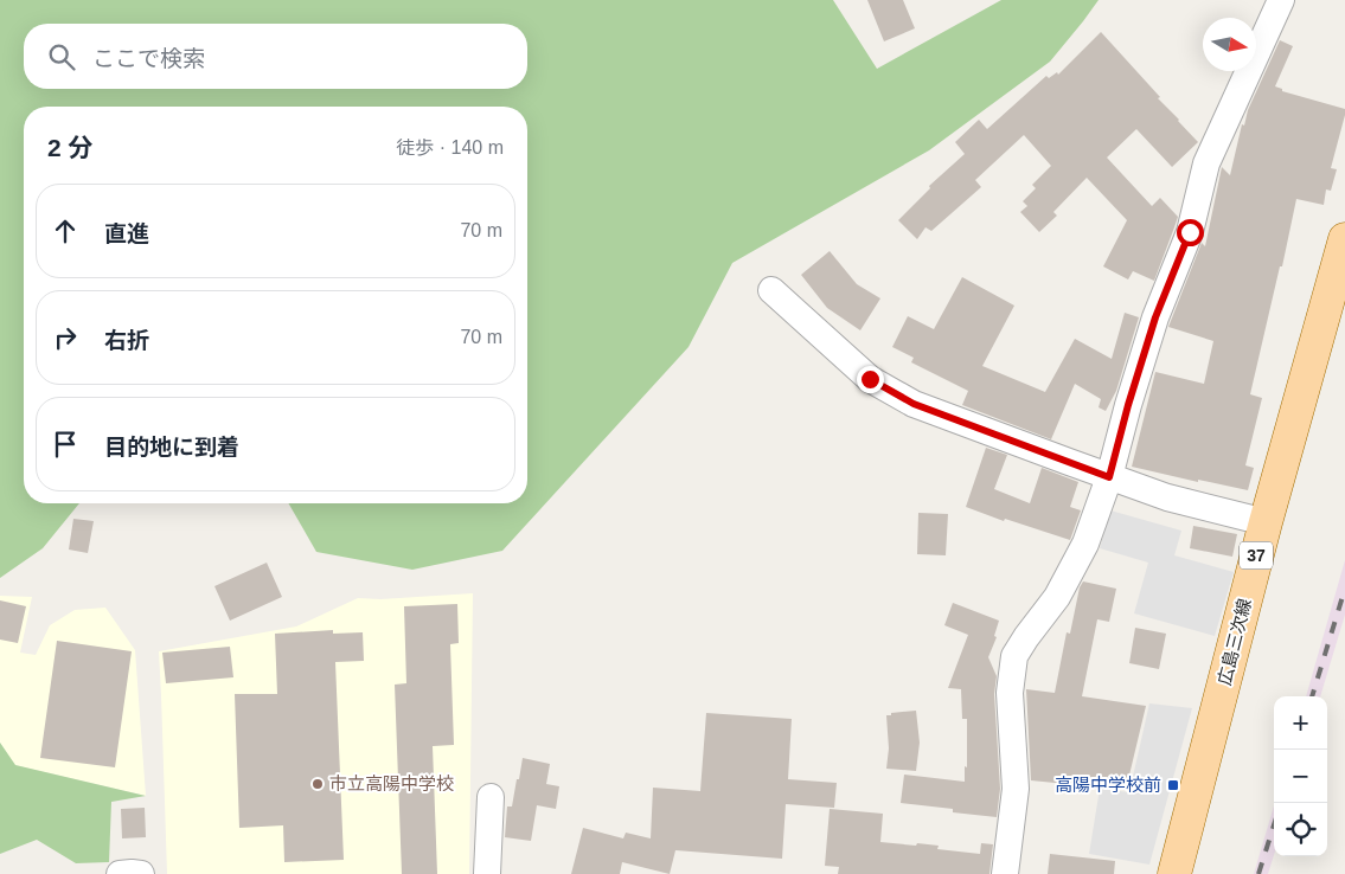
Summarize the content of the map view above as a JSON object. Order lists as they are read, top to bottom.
{
  "streets": {
    "main road": ["37", "広島三次線"]
  },
  "places": {
    "other": ["市立高陽中学校"],
    "transit": ["高陽中学校前"]
  },
  "north": "right",
  "page": {
    "search": "ここで検索",
    "heading": ["2 分", "徒歩 · 140 m"],
    "list": [
      ["直進", "70 m"],
      ["右折", "70 m"],
      "目的地に到着"
    ],
    "map_buttons": ["+", "−"]
  }
}
